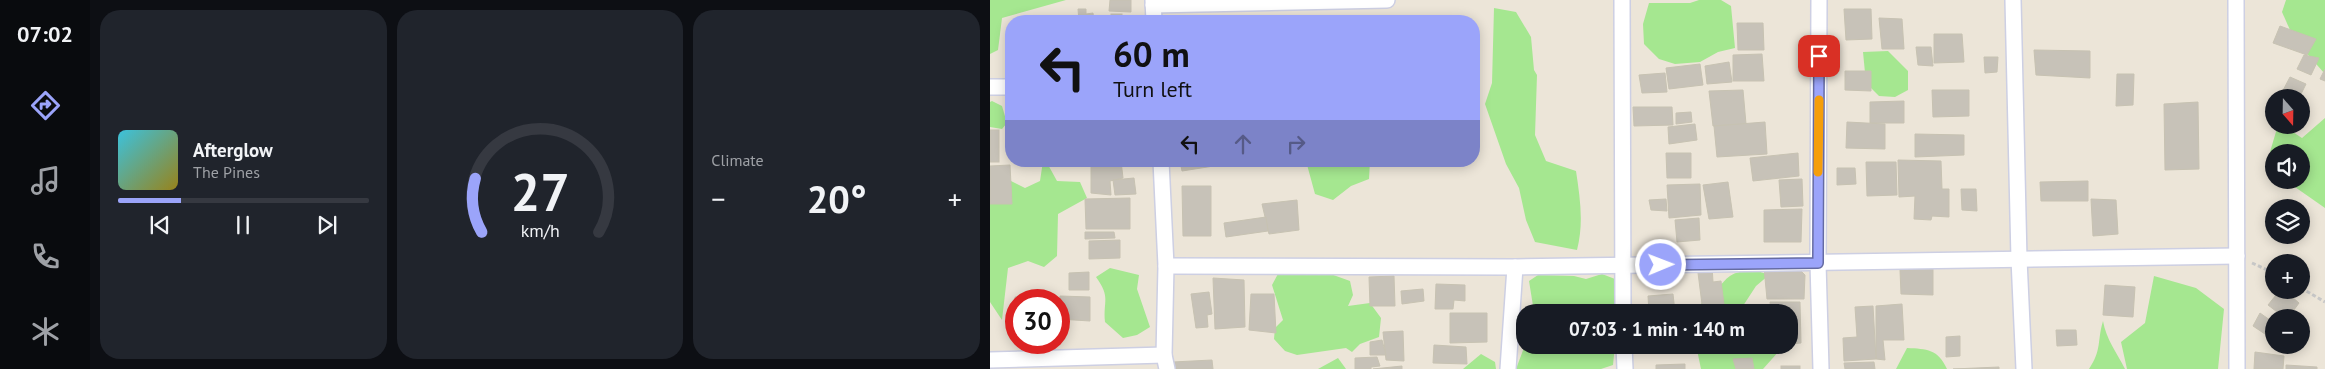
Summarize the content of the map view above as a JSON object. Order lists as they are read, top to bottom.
{
  "north": "bottom",
  "page": {
    "tabs": "07:02",
    "tile": "Climate",
    "turn": ["60 m", "Turn left"],
    "map_buttons": ["+", "−"],
    "song": ["Afterglow", "The Pines"],
    "heat": ["−", "20°", "+"],
    "limit": "30",
    "trip": "07:03 · 1 min · 140 m",
    "gauge": ["27", "km/h"]
  }
}
